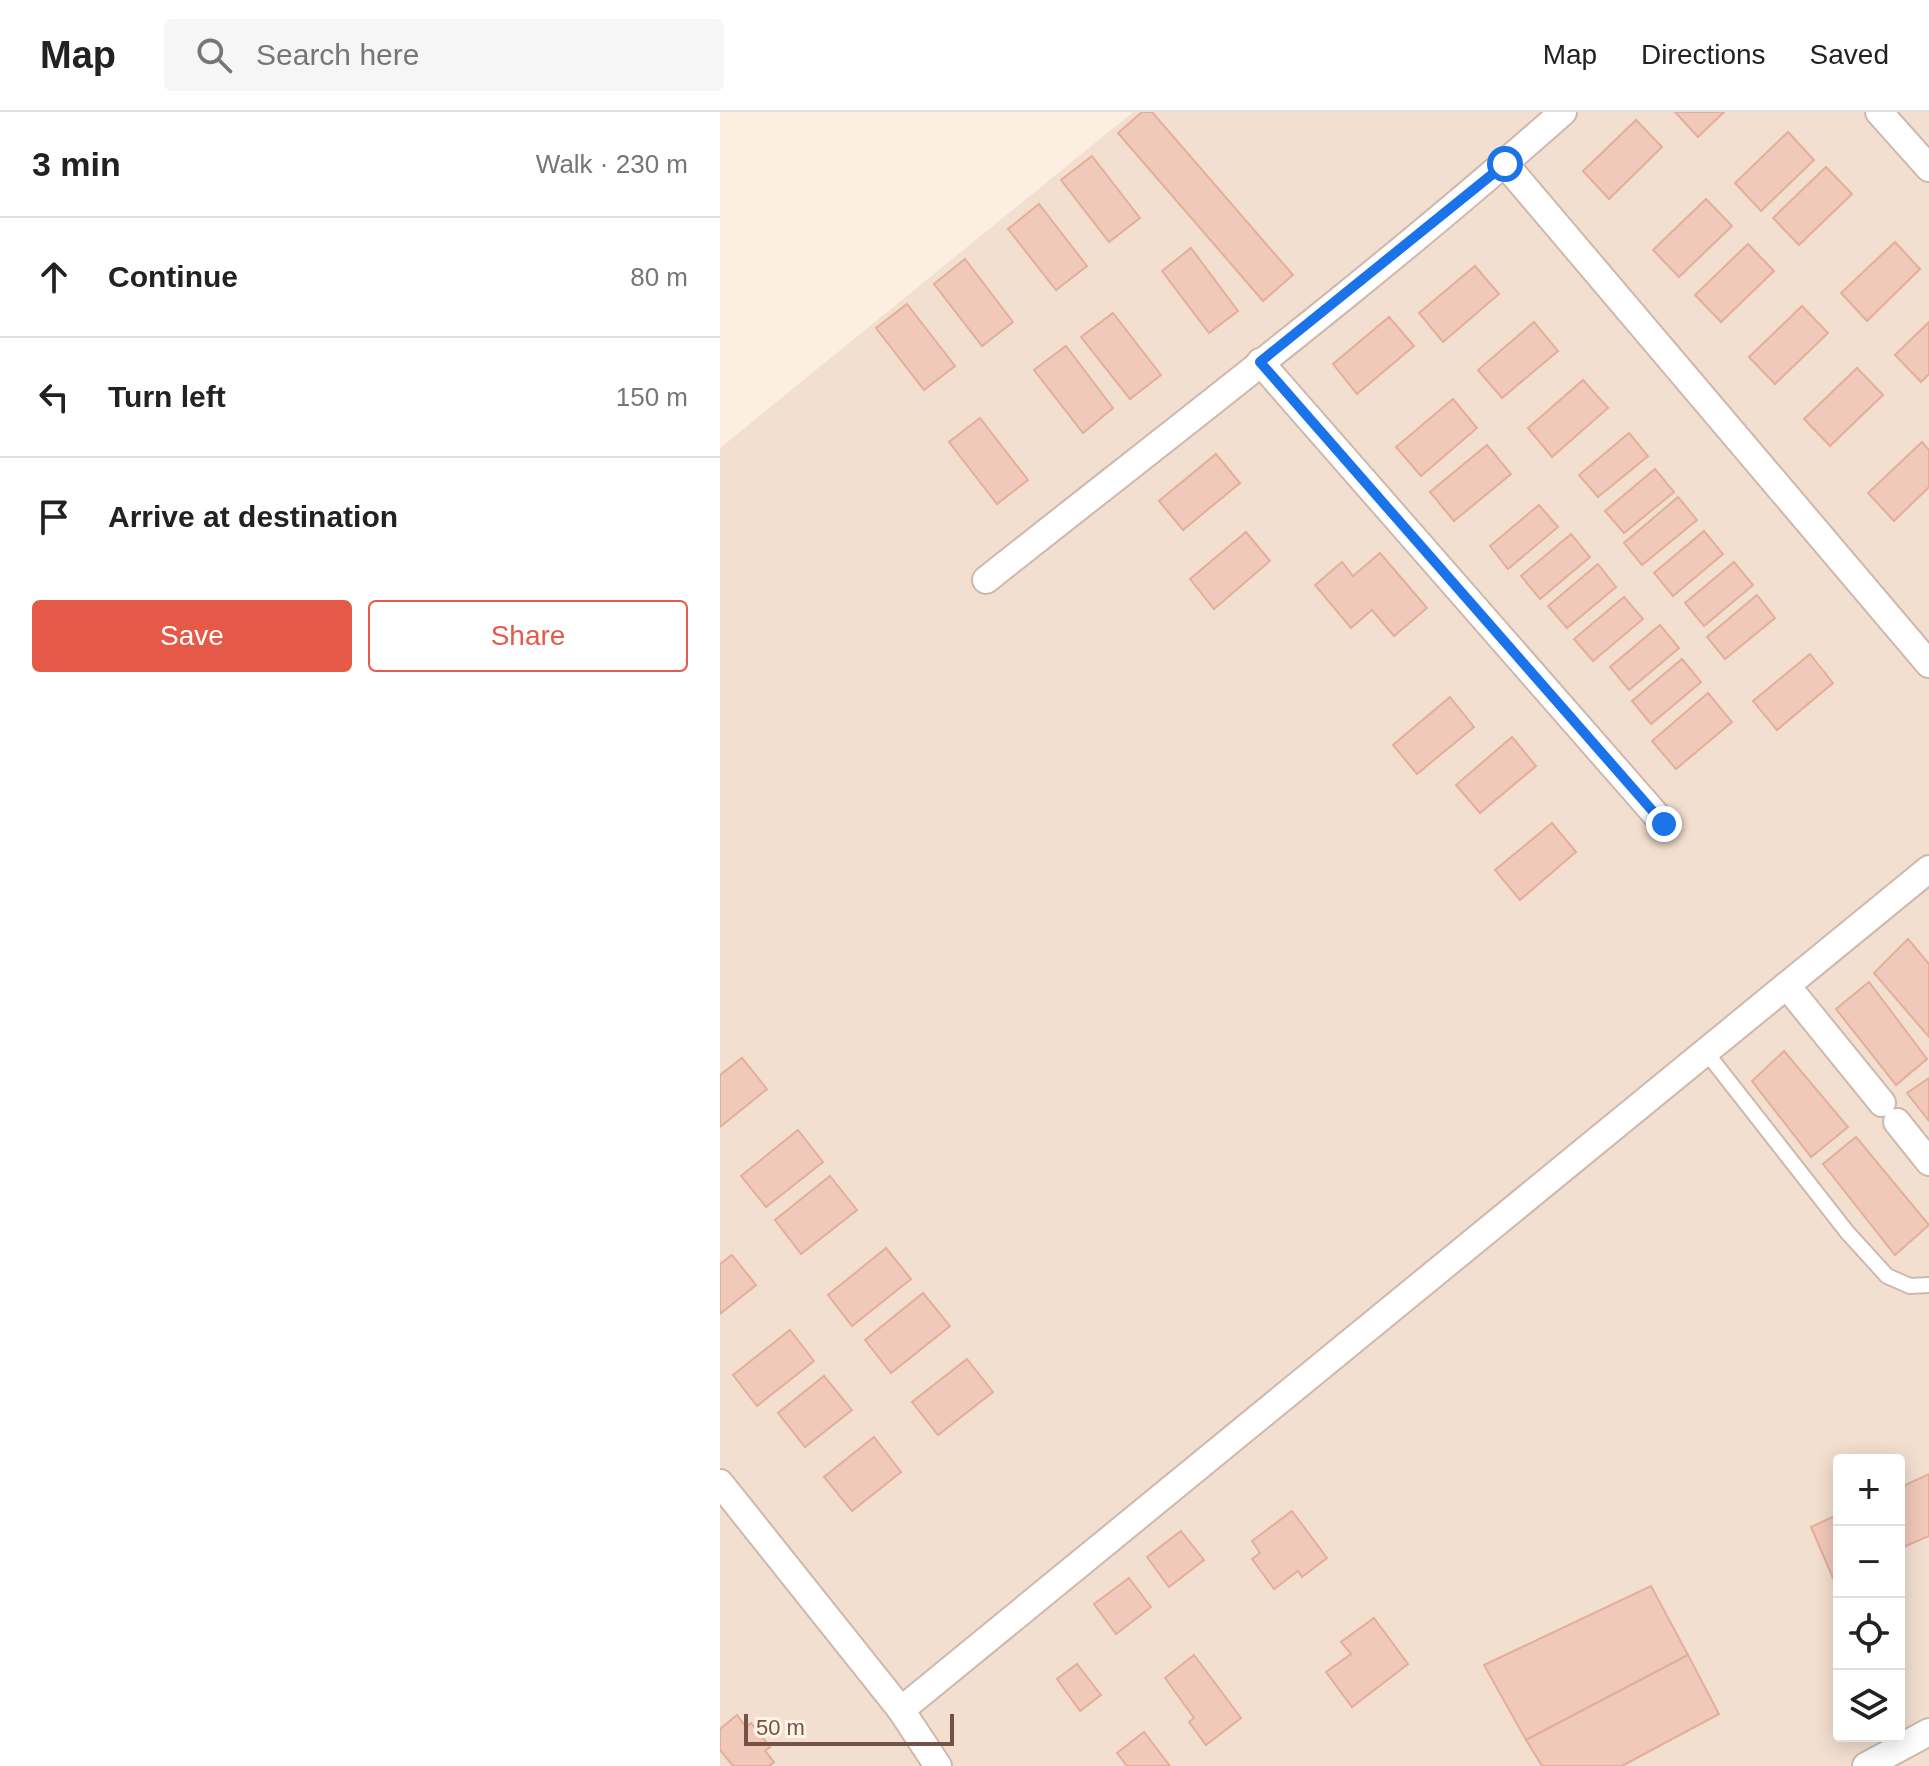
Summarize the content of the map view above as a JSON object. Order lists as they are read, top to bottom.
{
  "scale_bar": "50 m",
  "page": {
    "header": "Map",
    "search": "Search here",
    "nav": ["Map", "Directions", "Saved"],
    "heading": ["3 min", "Walk · 230 m"],
    "list": [
      ["Continue", "80 m"],
      ["Turn left", "150 m"],
      "Arrive at destination"
    ],
    "buttons": ["Save", "Share"],
    "map_buttons": ["+", "−"],
    "scale": "50 m"
  }
}
